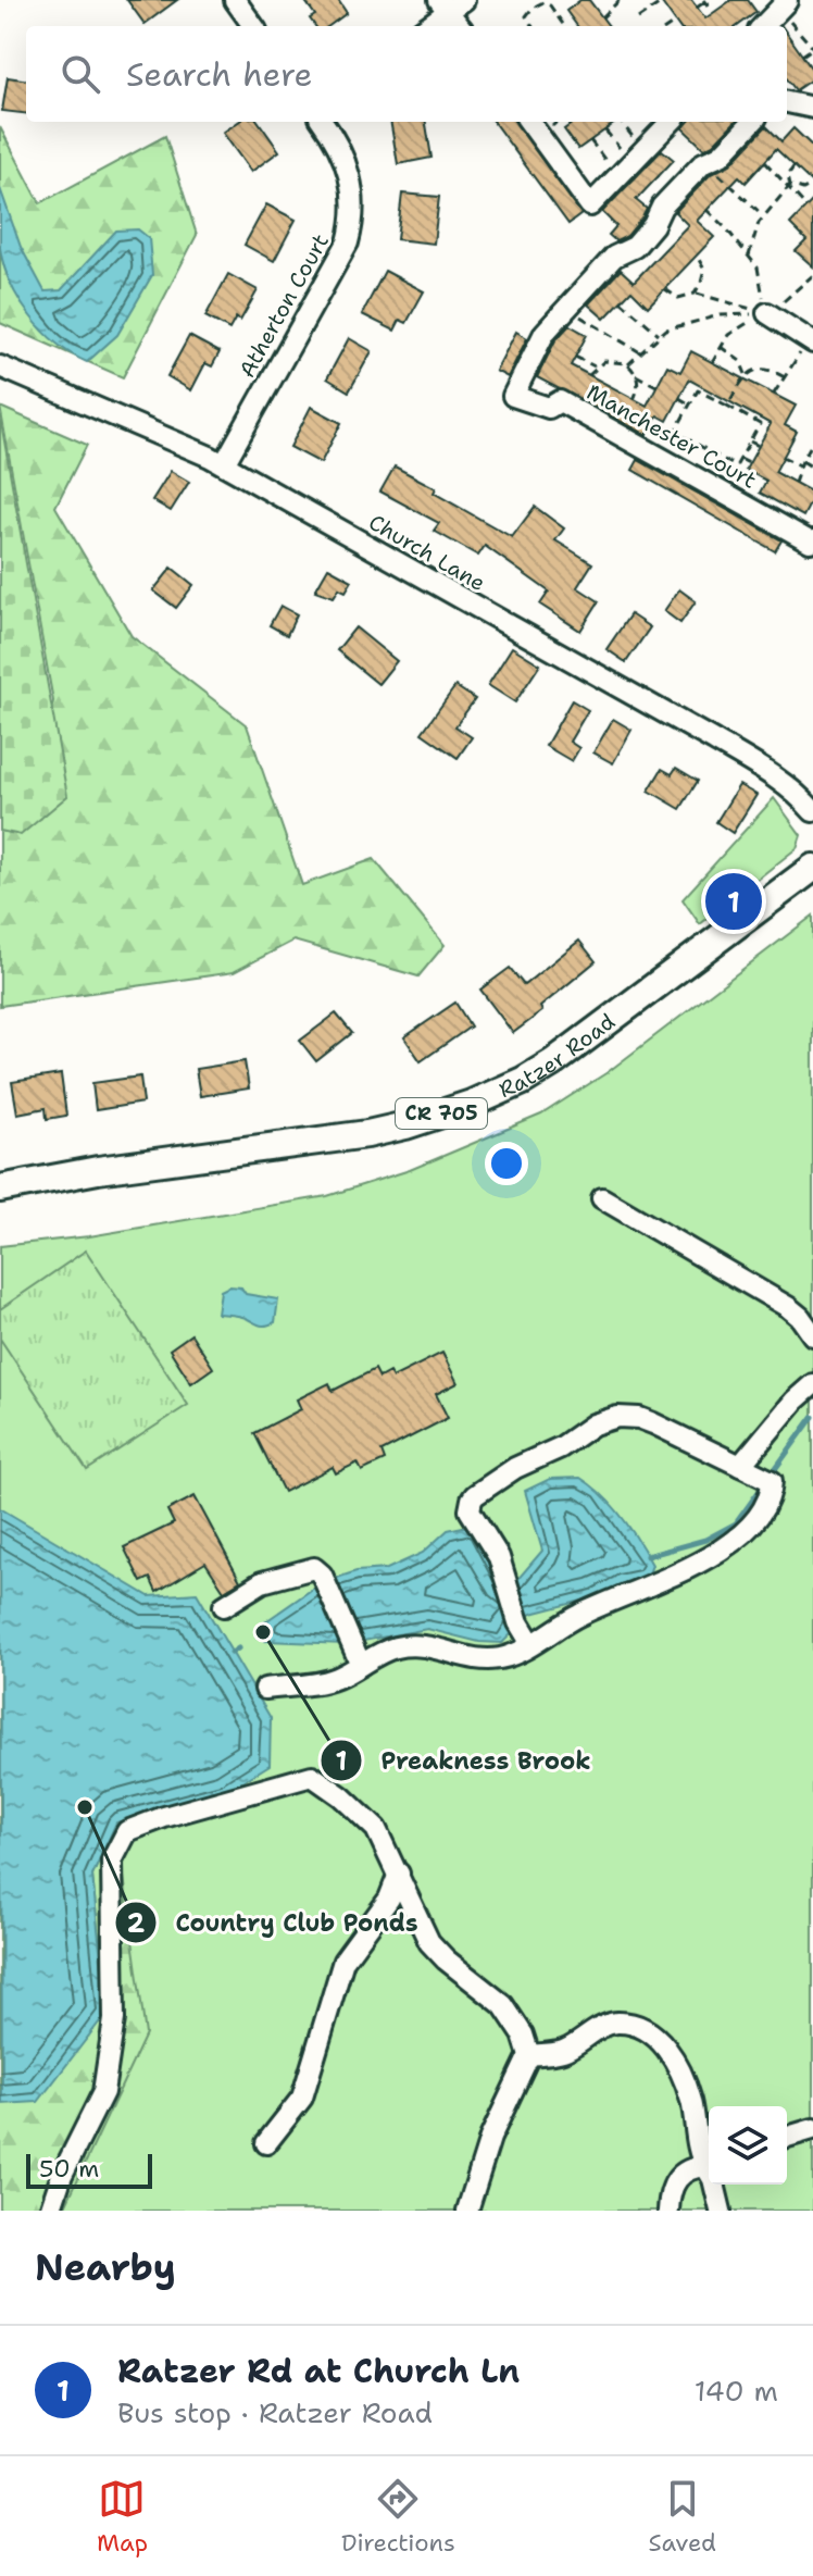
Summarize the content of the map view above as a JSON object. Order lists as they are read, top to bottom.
{
  "streets": {
    "main road": ["Ratzer Road", "CR 705"],
    "street": ["Atherton Court", "Manchester Court", "Church Lane"]
  },
  "crossings": [
    ["Atherton Court", "Church Lane"]
  ],
  "places": ["Preakness Brook", "Country Club Ponds"],
  "scale_bar": "50 m",
  "page": {
    "search": "Search here",
    "pins": "1",
    "scale": "50 m",
    "heading": "Nearby",
    "list": [
      {
        "mark": "1",
        "name": "Ratzer Rd at Church Ln",
        "note": "Bus stop · Ratzer Road",
        "value": "140 m"
      }
    ],
    "nav": ["Map", "Directions", "Saved"]
  }
}
